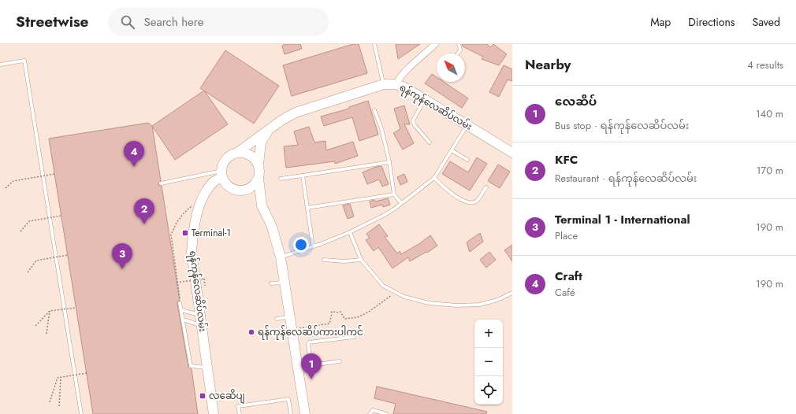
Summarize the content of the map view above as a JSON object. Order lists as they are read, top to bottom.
{
  "streets": {
    "main road": ["ရန်ကုန်လေဆိပ်လမ်း"]
  },
  "places": {
    "transit": ["Terminal-1", "လဆေိပျ"],
    "other": ["ရန်ကုန်လေဆိပ်ကားပါကင်"]
  },
  "north": "top left",
  "page": {
    "header": "Streetwise",
    "search": "Search here",
    "nav": ["Map", "Directions", "Saved"],
    "heading": ["Nearby", "4 results"],
    "list": [
      {
        "mark": "1",
        "name": "လေဆိပ်",
        "note": "Bus stop · ရန်ကုန်လေဆိပ်လမ်း",
        "value": "140 m"
      },
      {
        "mark": "2",
        "name": "KFC",
        "note": "Restaurant · ရန်ကုန်လေဆိပ်လမ်း",
        "value": "170 m"
      },
      {
        "mark": "3",
        "name": "Terminal 1 - International",
        "note": "Place",
        "value": "190 m"
      },
      {
        "mark": "4",
        "name": "Craft",
        "note": "Café",
        "value": "190 m"
      }
    ],
    "pins": [
      "4",
      "2",
      "3",
      "1"
    ],
    "map_buttons": ["+", "−"]
  }
}
